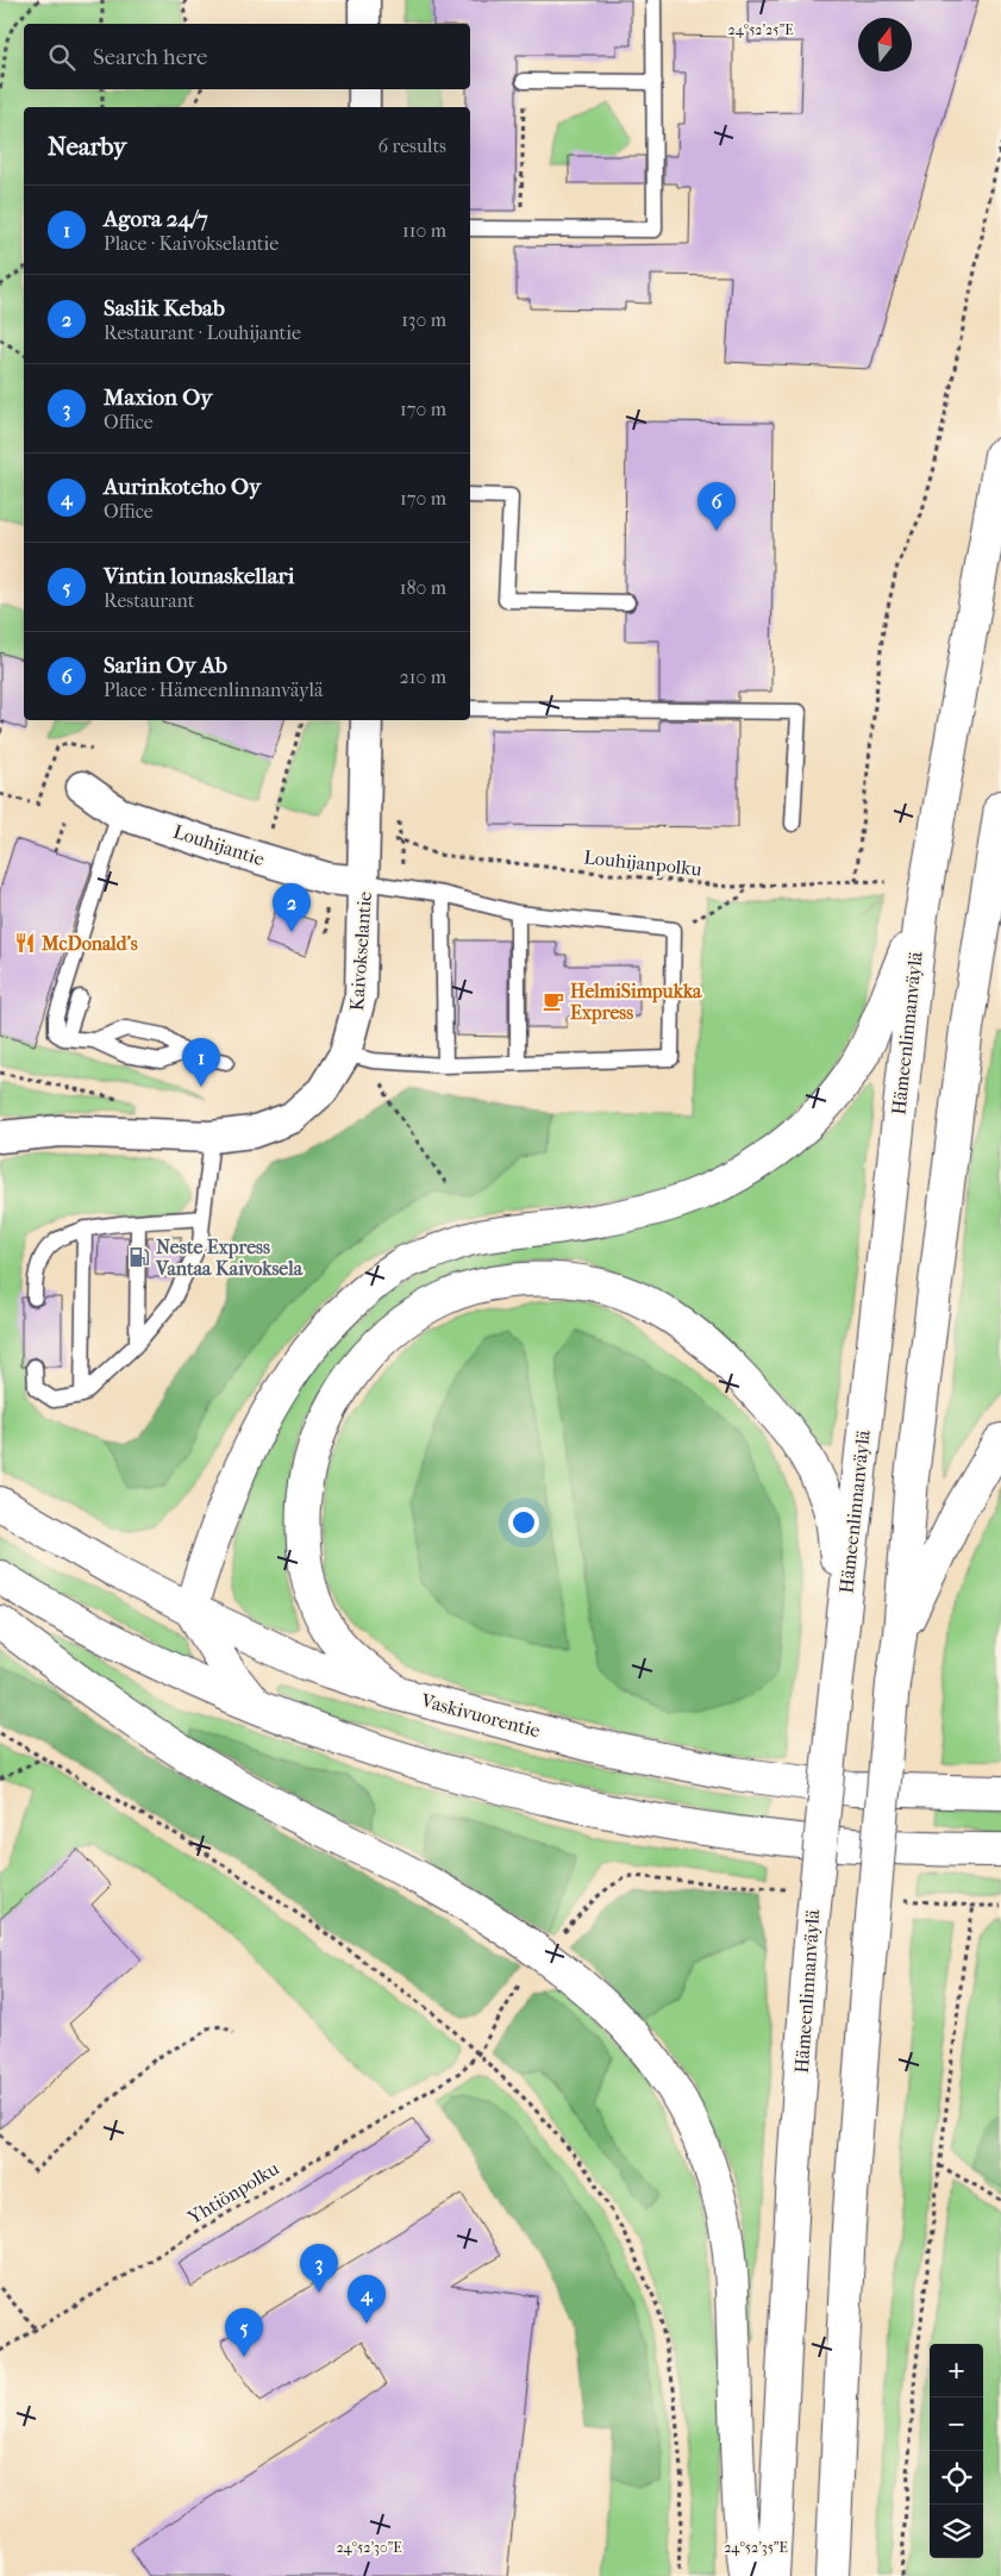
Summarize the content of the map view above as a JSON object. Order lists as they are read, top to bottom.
{
  "streets": {
    "main road": ["Hämeenlinnanväylä", "Vaskivuorentie"],
    "street": ["Louhijantie", "Kaivokselantie"],
    "path": ["Louhijanpolku", "Yhtiönpolku"]
  },
  "crossings": [
    ["Louhijantie", "Kaivokselantie"]
  ],
  "places": {
    "restaurant": ["McDonald's"],
    "cafe": ["HelmiSimpukka Express"],
    "fuel station": ["Neste Express Vantaa Kaivoksela"]
  },
  "north": "top",
  "page": {
    "search": "Search here",
    "heading": ["Nearby", "6 results"],
    "list": [
      {
        "mark": "1",
        "name": "Agora 24/7",
        "note": "Place · Kaivokselantie",
        "value": "110 m"
      },
      {
        "mark": "2",
        "name": "Saslik Kebab",
        "note": "Restaurant · Louhijantie",
        "value": "130 m"
      },
      {
        "mark": "3",
        "name": "Maxion Oy",
        "note": "Office",
        "value": "170 m"
      },
      {
        "mark": "4",
        "name": "Aurinkoteho Oy",
        "note": "Office",
        "value": "170 m"
      },
      {
        "mark": "5",
        "name": "Vintin lounaskellari",
        "note": "Restaurant",
        "value": "180 m"
      },
      {
        "mark": "6",
        "name": "Sarlin Oy Ab",
        "note": "Place · Hämeenlinnanväylä",
        "value": "210 m"
      }
    ],
    "pins": [
      "6",
      "2",
      "1",
      "3",
      "4",
      "5"
    ],
    "map_buttons": ["+", "−"]
  },
  "coordinates": ["24°52'25\"E", "24°52'30\"E", "24°52'35\"E"]
}
